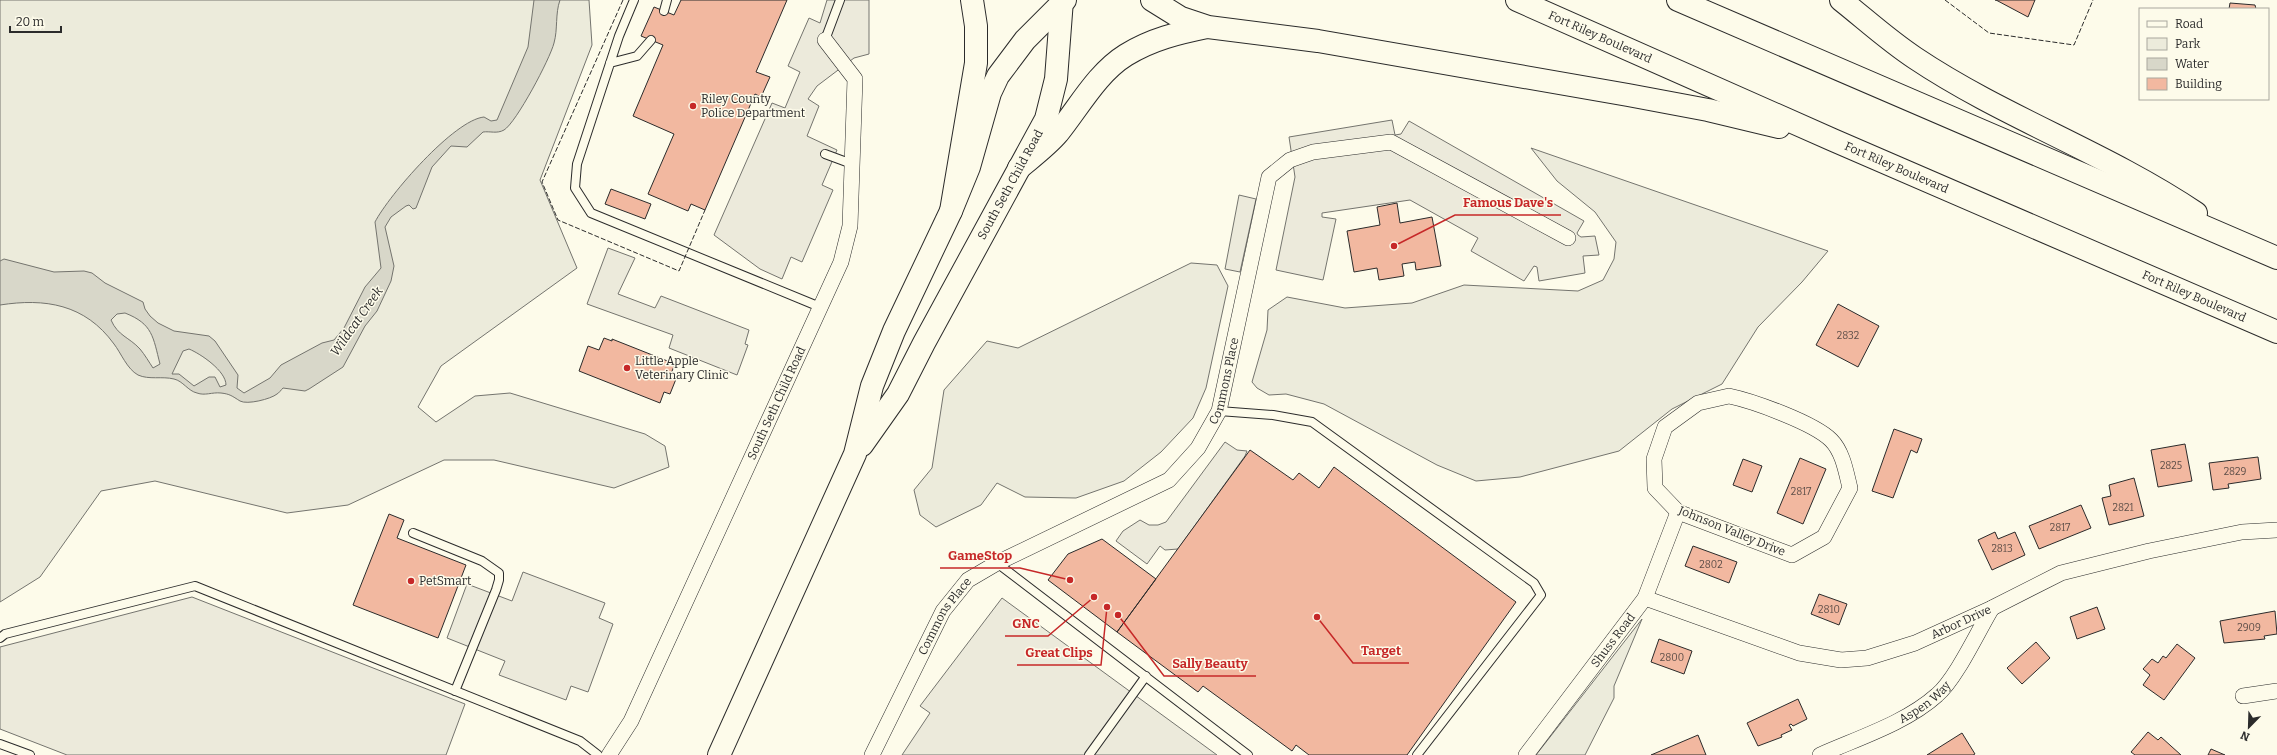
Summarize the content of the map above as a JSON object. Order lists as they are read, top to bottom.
{
  "streets": {
    "main road": ["Fort Riley Boulevard", "South Seth Child Road"],
    "street": [
      "Commons Place",
      "Johnson Valley Drive",
      "Arbor Drive",
      "Shuss Road",
      "Aspen Way"
    ]
  },
  "crossings": [
    ["Johnson Valley Drive", "Shuss Road"],
    ["Arbor Drive", "Shuss Road"],
    ["Arbor Drive", "Aspen Way"]
  ],
  "water": ["Wildcat Creek"],
  "places": [
    "Riley County Police Department",
    "Famous Dave's",
    "Little Apple Veterinary Clinic",
    "GameStop",
    "PetSmart",
    "GNC",
    "Great Clips",
    "Sally Beauty",
    "Target"
  ],
  "house_numbers": [
    "2832",
    "2825",
    "2829",
    "2817",
    "2821",
    "2817",
    "2813",
    "2802",
    "2810",
    "2909",
    "2800"
  ],
  "legend": [
    "Road",
    "Park",
    "Water",
    "Building"
  ],
  "scale_bar": "20 m",
  "north": "bottom left"
}
